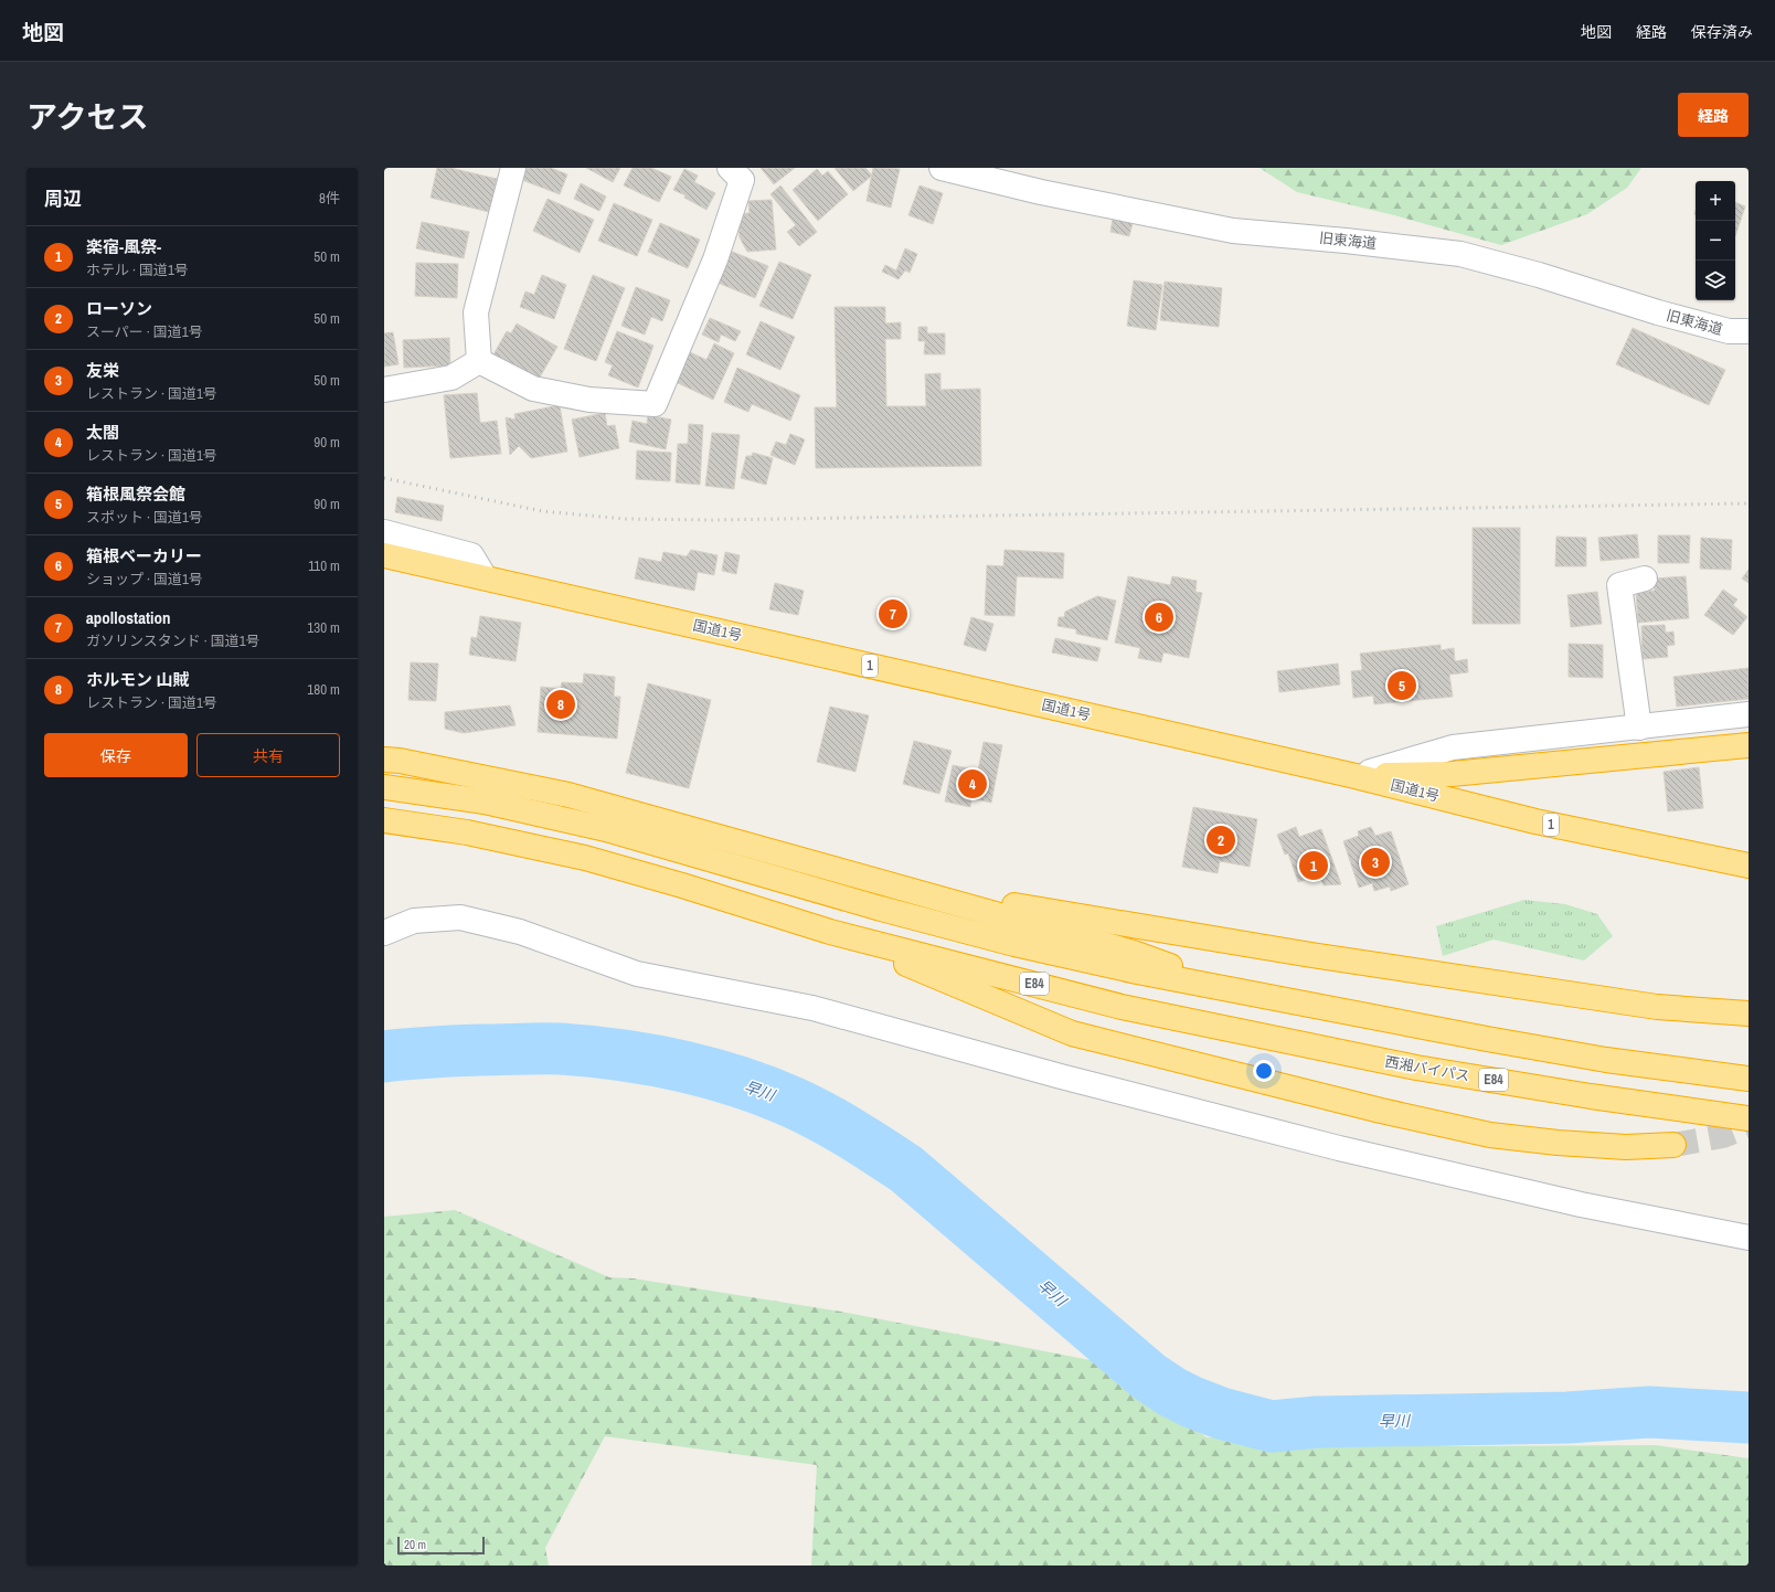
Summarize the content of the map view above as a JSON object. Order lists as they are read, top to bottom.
{
  "streets": {
    "highway": [
      "国道1号",
      "1",
      "E84",
      "西湘バイパス"
    ],
    "street": ["旧東海道"]
  },
  "water": ["早川"],
  "scale_bar": "20 m",
  "page": {
    "header": "地図",
    "nav": ["地図", "経路", "保存済み"],
    "title": "アクセス",
    "buttons": [
      "経路",
      ["保存", "共有"]
    ],
    "heading": ["周辺", "8件"],
    "map_buttons": ["+", "−"],
    "list": [
      {
        "mark": "1",
        "name": "楽宿-風祭-",
        "note": "ホテル · 国道1号",
        "value": "50 m"
      },
      {
        "mark": "2",
        "name": "ローソン",
        "note": "スーパー · 国道1号",
        "value": "50 m"
      },
      {
        "mark": "3",
        "name": "友栄",
        "note": "レストラン · 国道1号",
        "value": "50 m"
      },
      {
        "mark": "4",
        "name": "太閤",
        "note": "レストラン · 国道1号",
        "value": "90 m"
      },
      {
        "mark": "5",
        "name": "箱根風祭会館",
        "note": "スポット · 国道1号",
        "value": "90 m"
      },
      {
        "mark": "6",
        "name": "箱根ベーカリー",
        "note": "ショップ · 国道1号",
        "value": "110 m"
      },
      {
        "mark": "7",
        "name": "apollostation",
        "note": "ガソリンスタンド · 国道1号",
        "value": "130 m"
      },
      {
        "mark": "8",
        "name": "ホルモン 山賊",
        "note": "レストラン · 国道1号",
        "value": "180 m"
      }
    ],
    "pins": [
      "7",
      "6",
      "5",
      "8",
      "4",
      "2",
      "3",
      "1"
    ],
    "scale": "20 m"
  }
}
